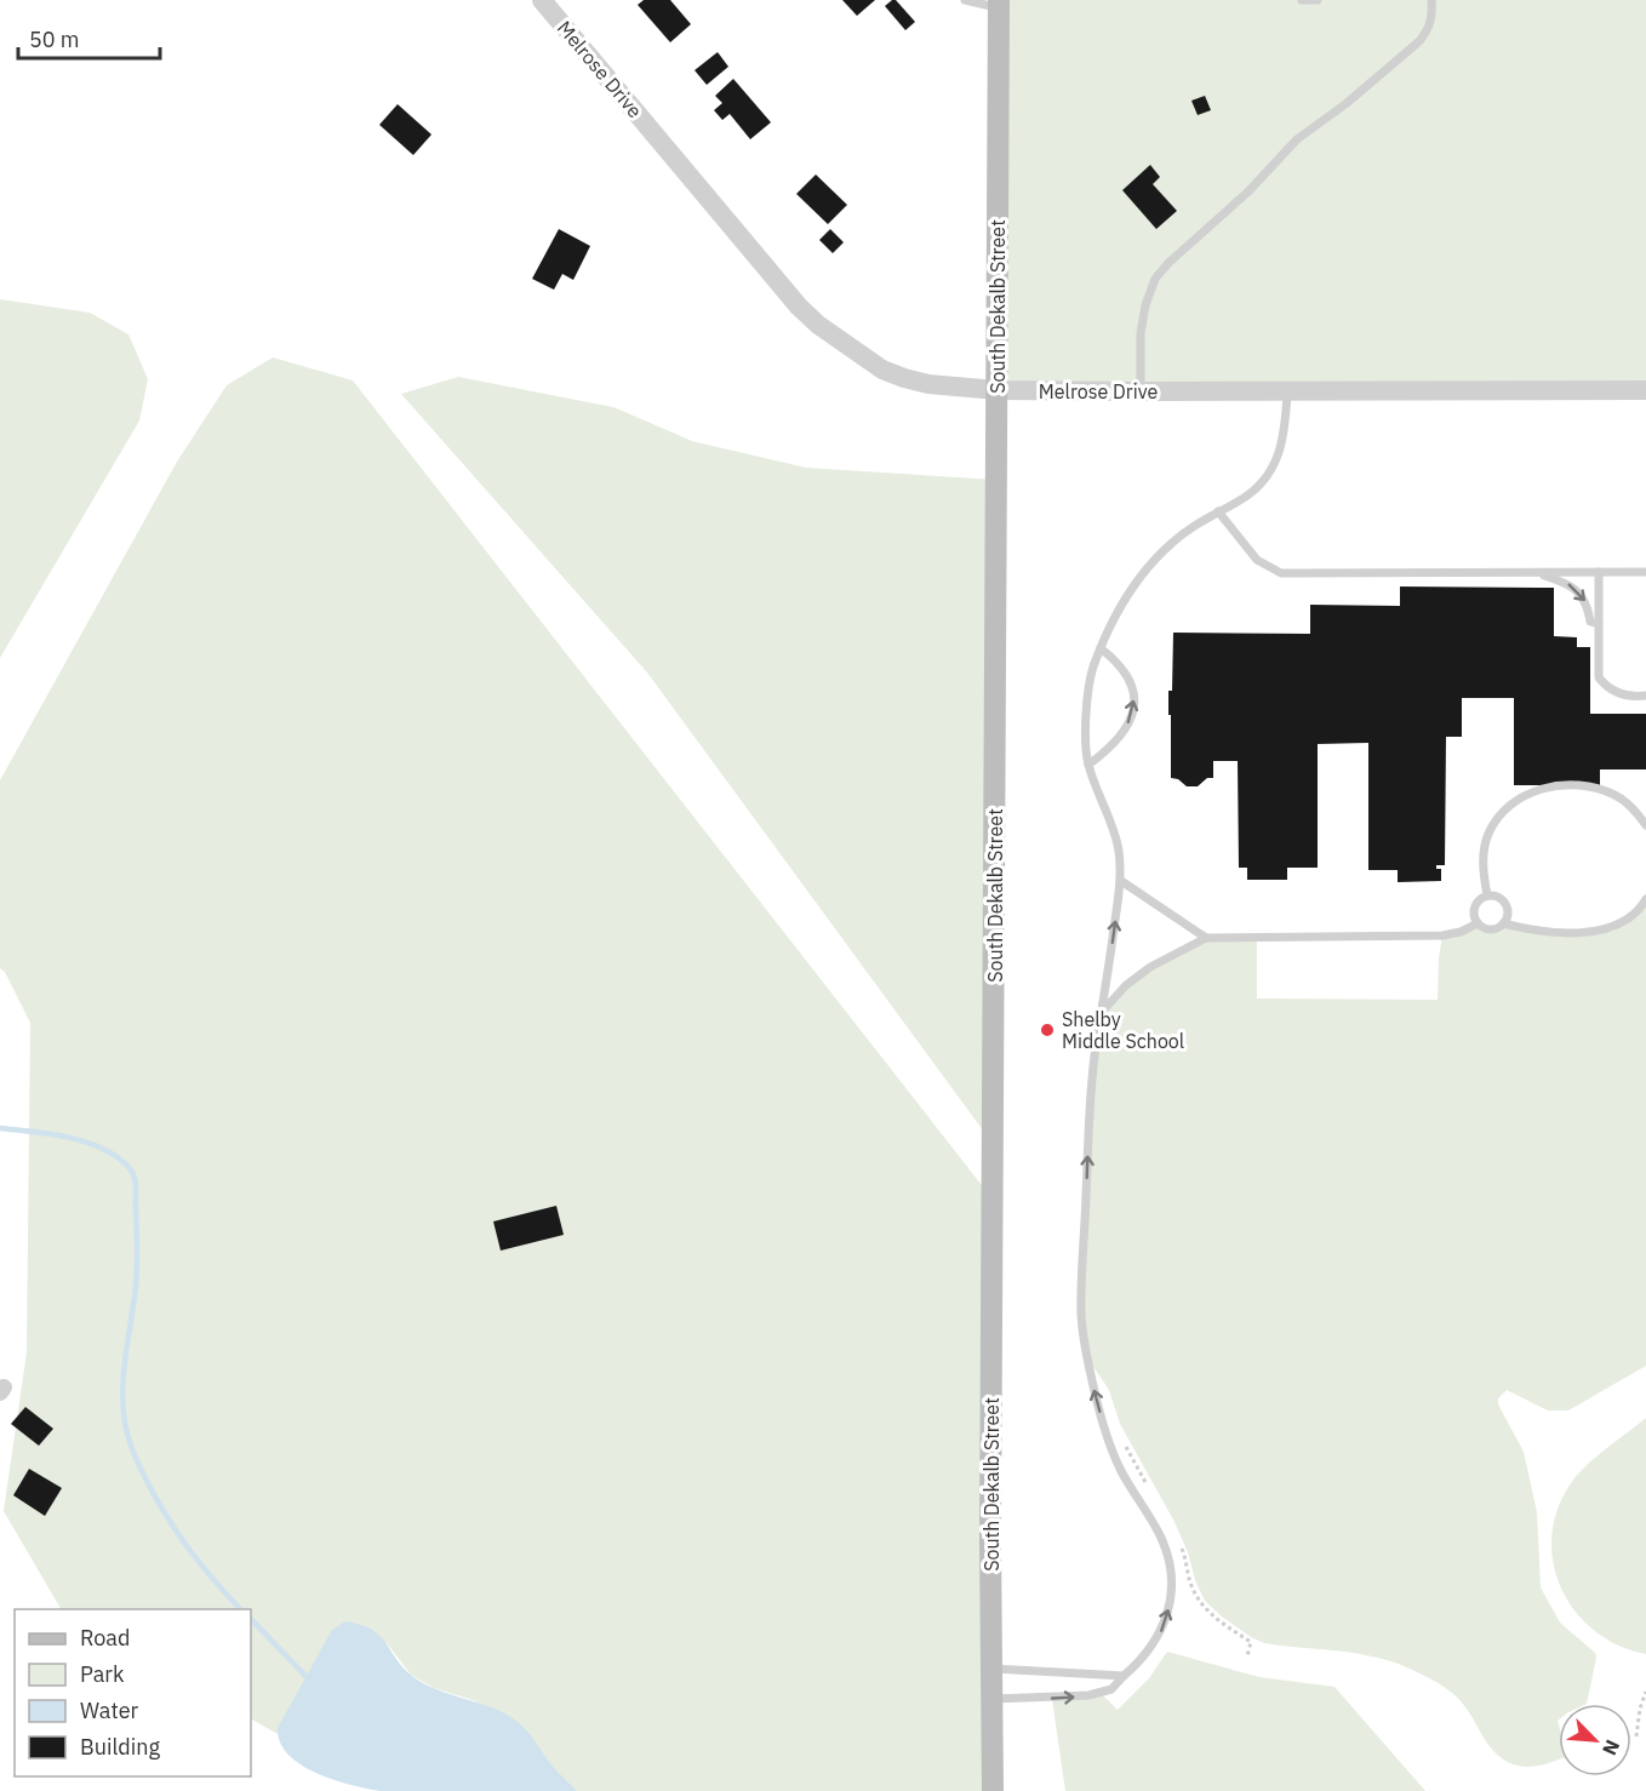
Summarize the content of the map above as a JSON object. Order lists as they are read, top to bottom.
{
  "streets": {
    "main road": ["South Dekalb Street"],
    "street": ["Melrose Drive"]
  },
  "crossings": [
    ["Melrose Drive", "South Dekalb Street"]
  ],
  "places": ["Shelby Middle School"],
  "legend": [
    "Road",
    "Park",
    "Water",
    "Building"
  ],
  "scale_bar": "50 m",
  "north": "bottom right"
}
